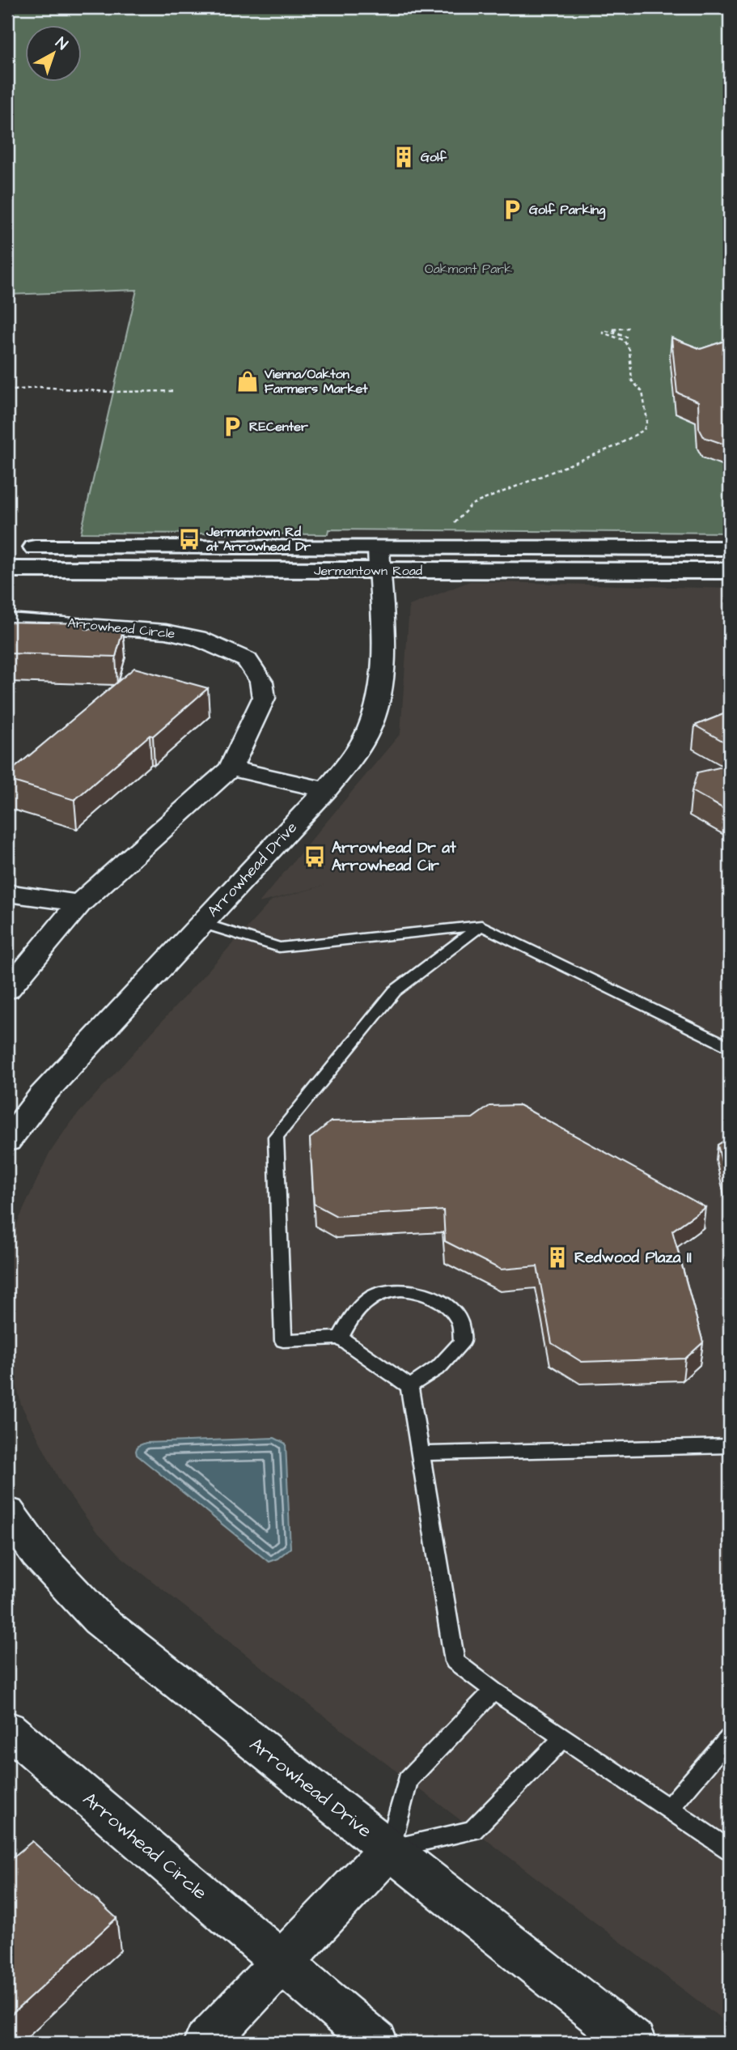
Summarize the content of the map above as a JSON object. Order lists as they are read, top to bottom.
{
  "streets": {
    "main road": ["Jermantown Road"],
    "street": ["Arrowhead Circle", "Arrowhead Drive"]
  },
  "crossings": [
    ["Jermantown Road", "Arrowhead Drive"]
  ],
  "parks": ["Oakmont Park"],
  "places": {
    "building": ["Golf", "Redwood Plaza II"],
    "parking": ["Golf Parking", "RECenter"],
    "shop": ["Vienna/Oakton Farmers Market"],
    "bus stop": ["Jermantown Rd at Arrowhead Dr", "Arrowhead Dr at Arrowhead Cir"]
  },
  "north": "top right"
}
